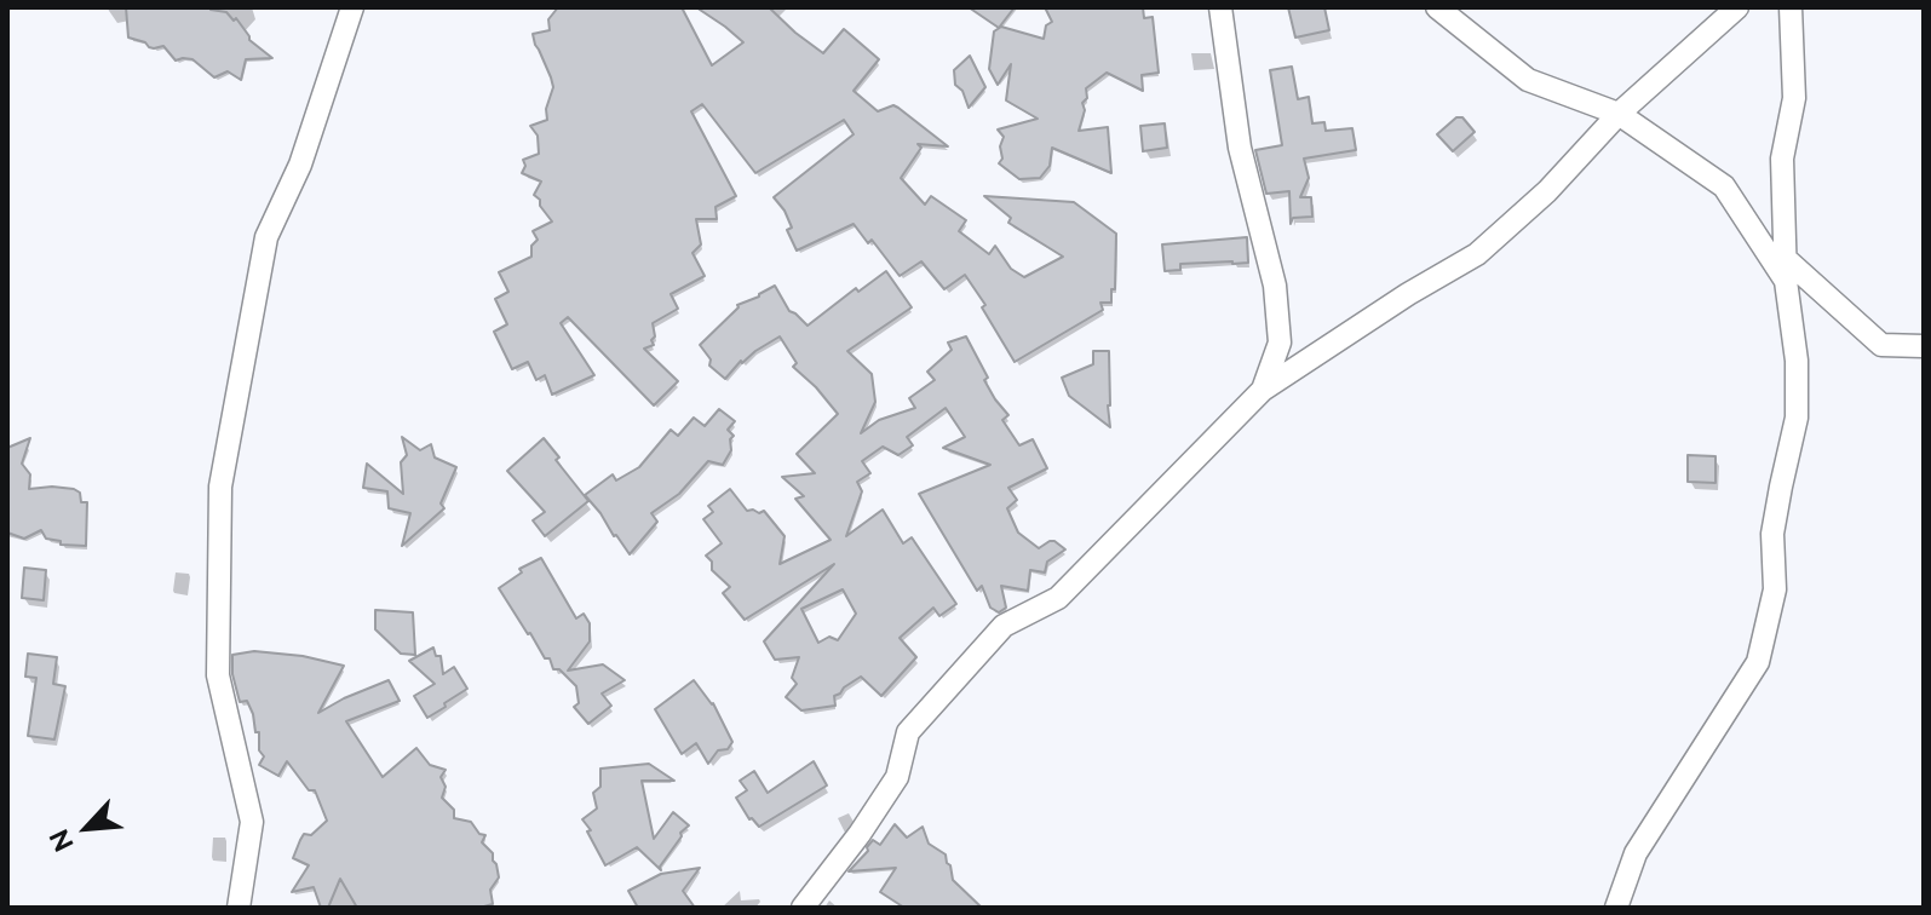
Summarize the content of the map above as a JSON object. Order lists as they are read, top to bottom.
{
  "north": "bottom left"
}
